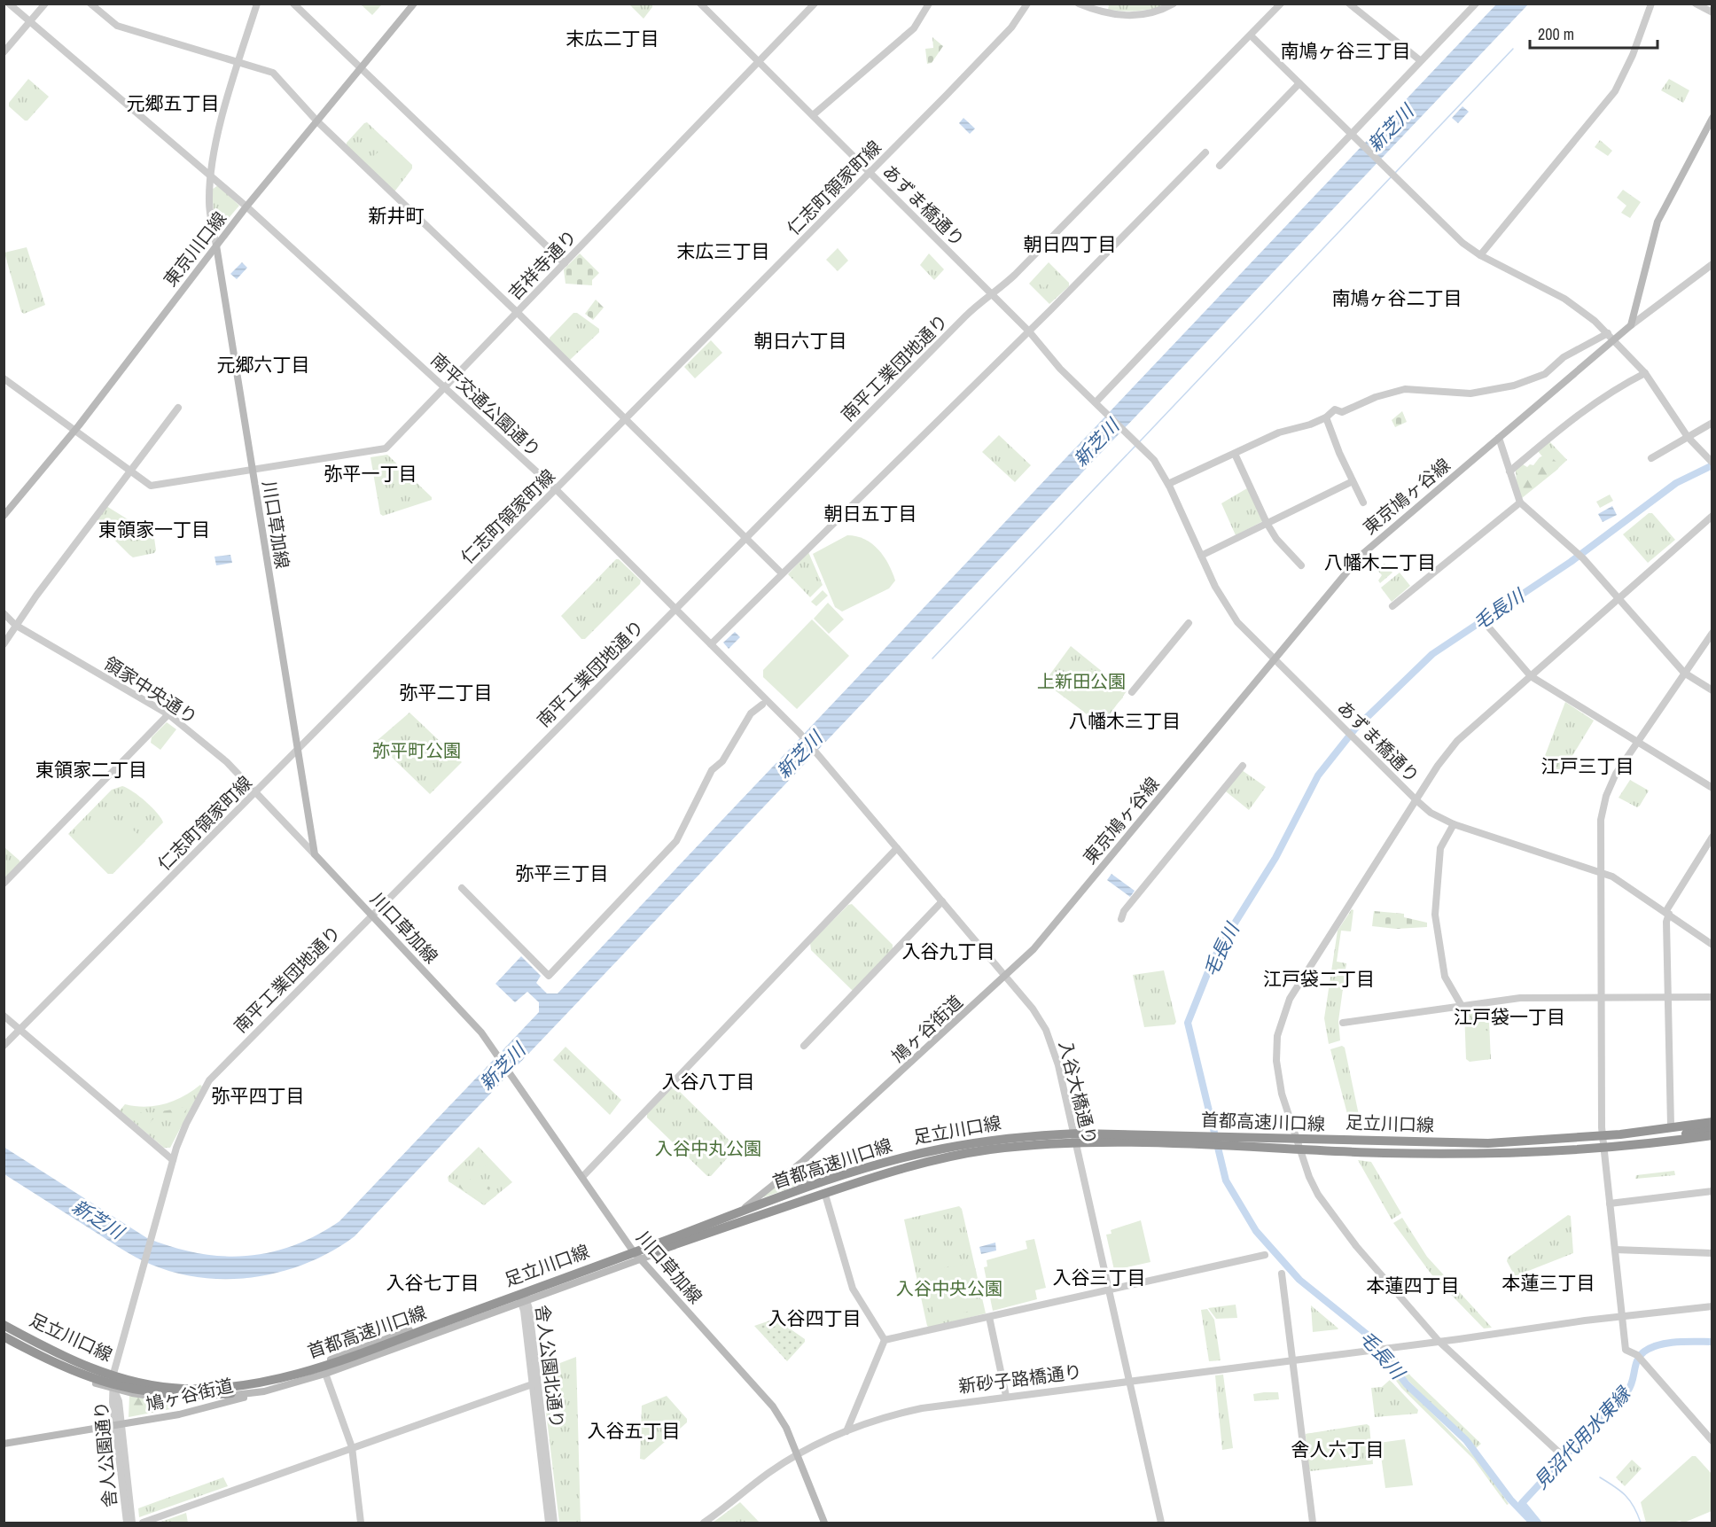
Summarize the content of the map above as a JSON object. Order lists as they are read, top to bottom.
{
  "streets": {
    "highway": ["首都高速川口線"],
    "main road": [
      "東京川口線",
      "東京鳩ヶ谷線",
      "川口草加線",
      "鳩ヶ谷街道",
      "足立川口線"
    ],
    "street": [
      "仁志町領家町線",
      "あずま橋通り",
      "吉祥寺通り",
      "南平工業団地通り",
      "南平交通公園通り",
      "領家中央通り",
      "入谷大橋通り",
      "舎人公園北通り",
      "新砂子路橋通り",
      "舎人公園通り"
    ]
  },
  "crossings": [
    ["仁志町領家町線", "あずま橋通り"],
    ["仁志町領家町線", "南平交通公園通り"],
    ["仁志町領家町線", "川口草加線"],
    ["仁志町領家町線", "領家中央通り"],
    ["あずま橋通り", "吉祥寺通り"],
    ["あずま橋通り", "南平工業団地通り"],
    ["あずま橋通り", "東京鳩ヶ谷線"],
    ["東京川口線", "吉祥寺通り"],
    ["東京川口線", "南平交通公園通り"],
    ["東京川口線", "川口草加線"],
    ["吉祥寺通り", "南平交通公園通り"],
    ["吉祥寺通り", "川口草加線"],
    ["南平工業団地通り", "南平交通公園通り"],
    ["南平工業団地通り", "川口草加線"],
    ["南平工業団地通り", "舎人公園通り"],
    ["南平交通公園通り", "入谷大橋通り"],
    ["東京鳩ヶ谷線", "鳩ヶ谷街道"],
    ["川口草加線", "領家中央通り"],
    ["川口草加線", "足立川口線"],
    ["川口草加線", "新砂子路橋通り"],
    ["鳩ヶ谷街道", "入谷大橋通り"],
    ["鳩ヶ谷街道", "足立川口線"],
    ["鳩ヶ谷街道", "舎人公園通り"],
    ["入谷大橋通り", "足立川口線"],
    ["入谷大橋通り", "新砂子路橋通り"],
    ["首都高速川口線", "足立川口線"],
    ["足立川口線", "舎人公園北通り"],
    ["足立川口線", "舎人公園通り"]
  ],
  "districts": [
    "末広二丁目",
    "南鳩ヶ谷三丁目",
    "元郷五丁目",
    "新井町",
    "朝日四丁目",
    "末広三丁目",
    "南鳩ヶ谷二丁目",
    "朝日六丁目",
    "元郷六丁目",
    "弥平一丁目",
    "朝日五丁目",
    "東領家一丁目",
    "八幡木二丁目",
    "弥平二丁目",
    "八幡木三丁目",
    "江戸三丁目",
    "東領家二丁目",
    "弥平三丁目",
    "入谷九丁目",
    "江戸袋二丁目",
    "江戸袋一丁目",
    "入谷八丁目",
    "弥平四丁目",
    "入谷三丁目",
    "入谷七丁目",
    "本蓮三丁目",
    "本蓮四丁目",
    "入谷四丁目",
    "入谷五丁目",
    "舎人六丁目"
  ],
  "water": ["新芝川", "毛長川", "見沼代用水東縁"],
  "parks": [
    "上新田公園",
    "弥平町公園",
    "入谷中丸公園",
    "入谷中央公園"
  ],
  "scale_bar": "200 m"
}
